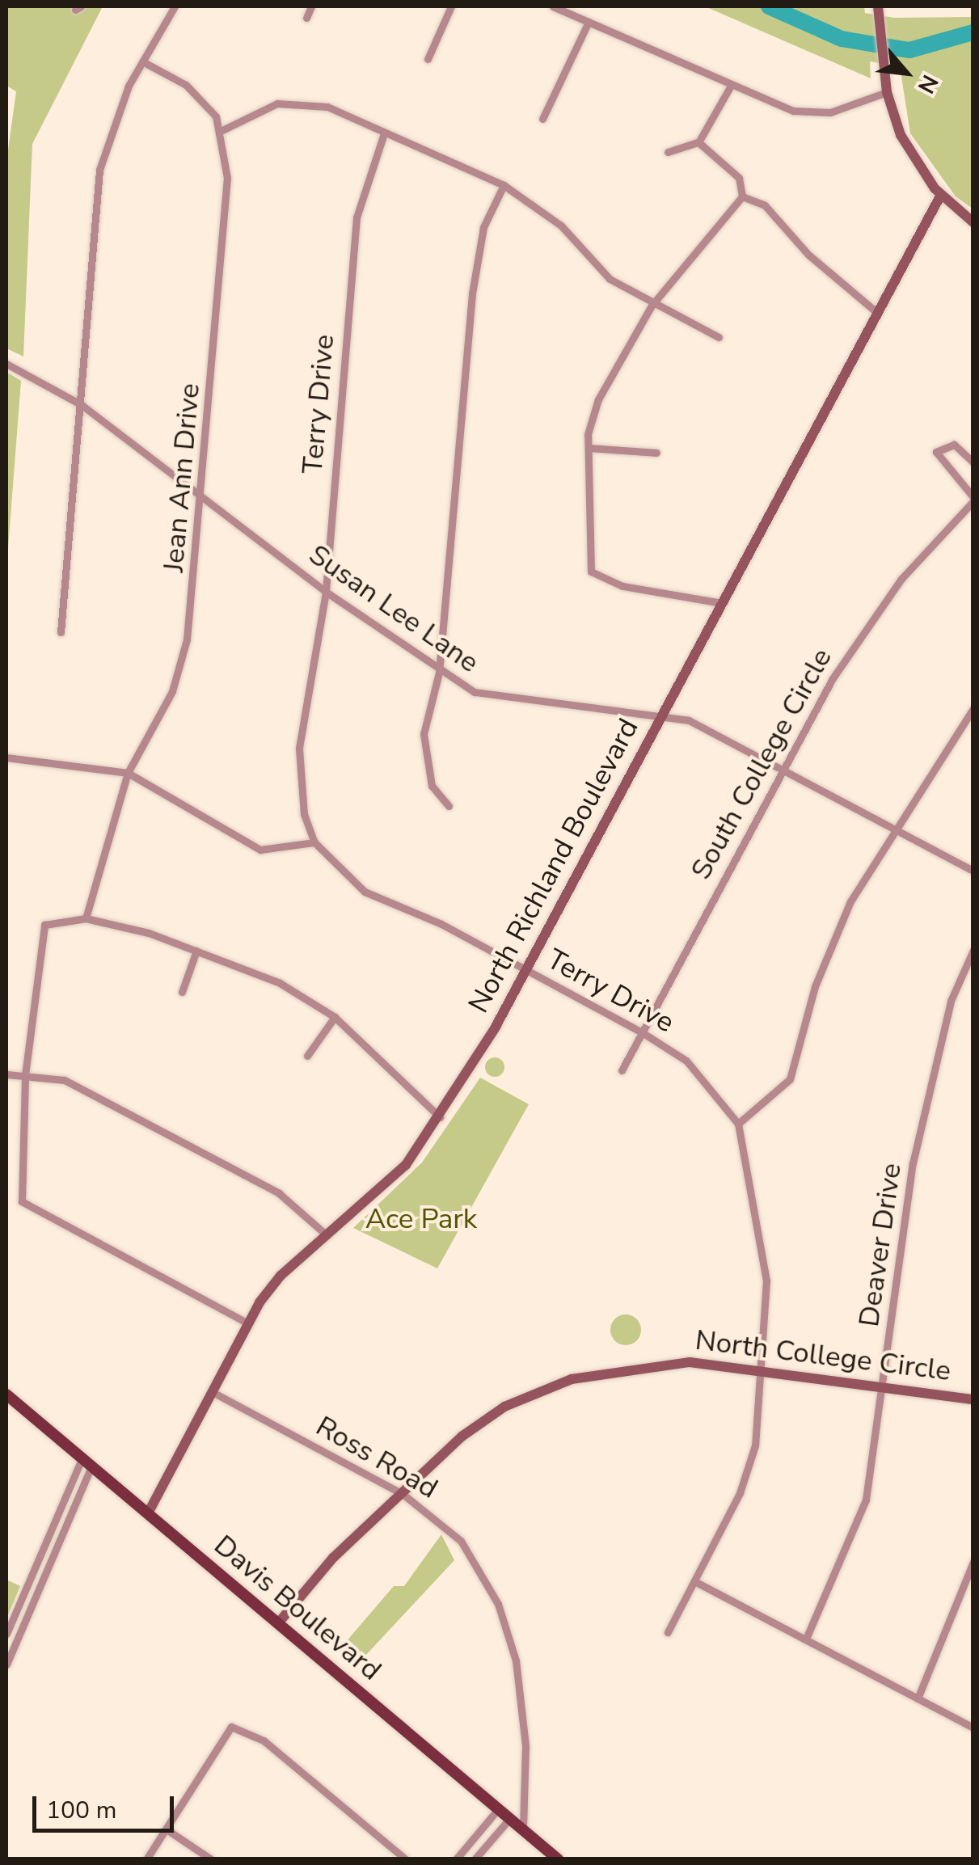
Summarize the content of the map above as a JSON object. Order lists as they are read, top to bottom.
{
  "streets": {
    "main road": ["Davis Boulevard"],
    "street": [
      "Terry Drive",
      "Jean Ann Drive",
      "Susan Lee Lane",
      "South College Circle",
      "North Richland Boulevard",
      "Deaver Drive",
      "North College Circle",
      "Ross Road"
    ]
  },
  "crossings": [
    ["Terry Drive", "Susan Lee Lane"],
    ["Terry Drive", "South College Circle"],
    ["Terry Drive", "North Richland Boulevard"],
    ["Terry Drive", "North College Circle"],
    ["Jean Ann Drive", "Susan Lee Lane"],
    ["Susan Lee Lane", "South College Circle"],
    ["Susan Lee Lane", "North Richland Boulevard"],
    ["North Richland Boulevard", "Ross Road"],
    ["North Richland Boulevard", "Davis Boulevard"],
    ["Deaver Drive", "North College Circle"],
    ["North College Circle", "Ross Road"],
    ["North College Circle", "Davis Boulevard"],
    ["Ross Road", "Davis Boulevard"]
  ],
  "parks": ["Ace Park"],
  "scale_bar": "100 m",
  "north": "bottom right"
}
